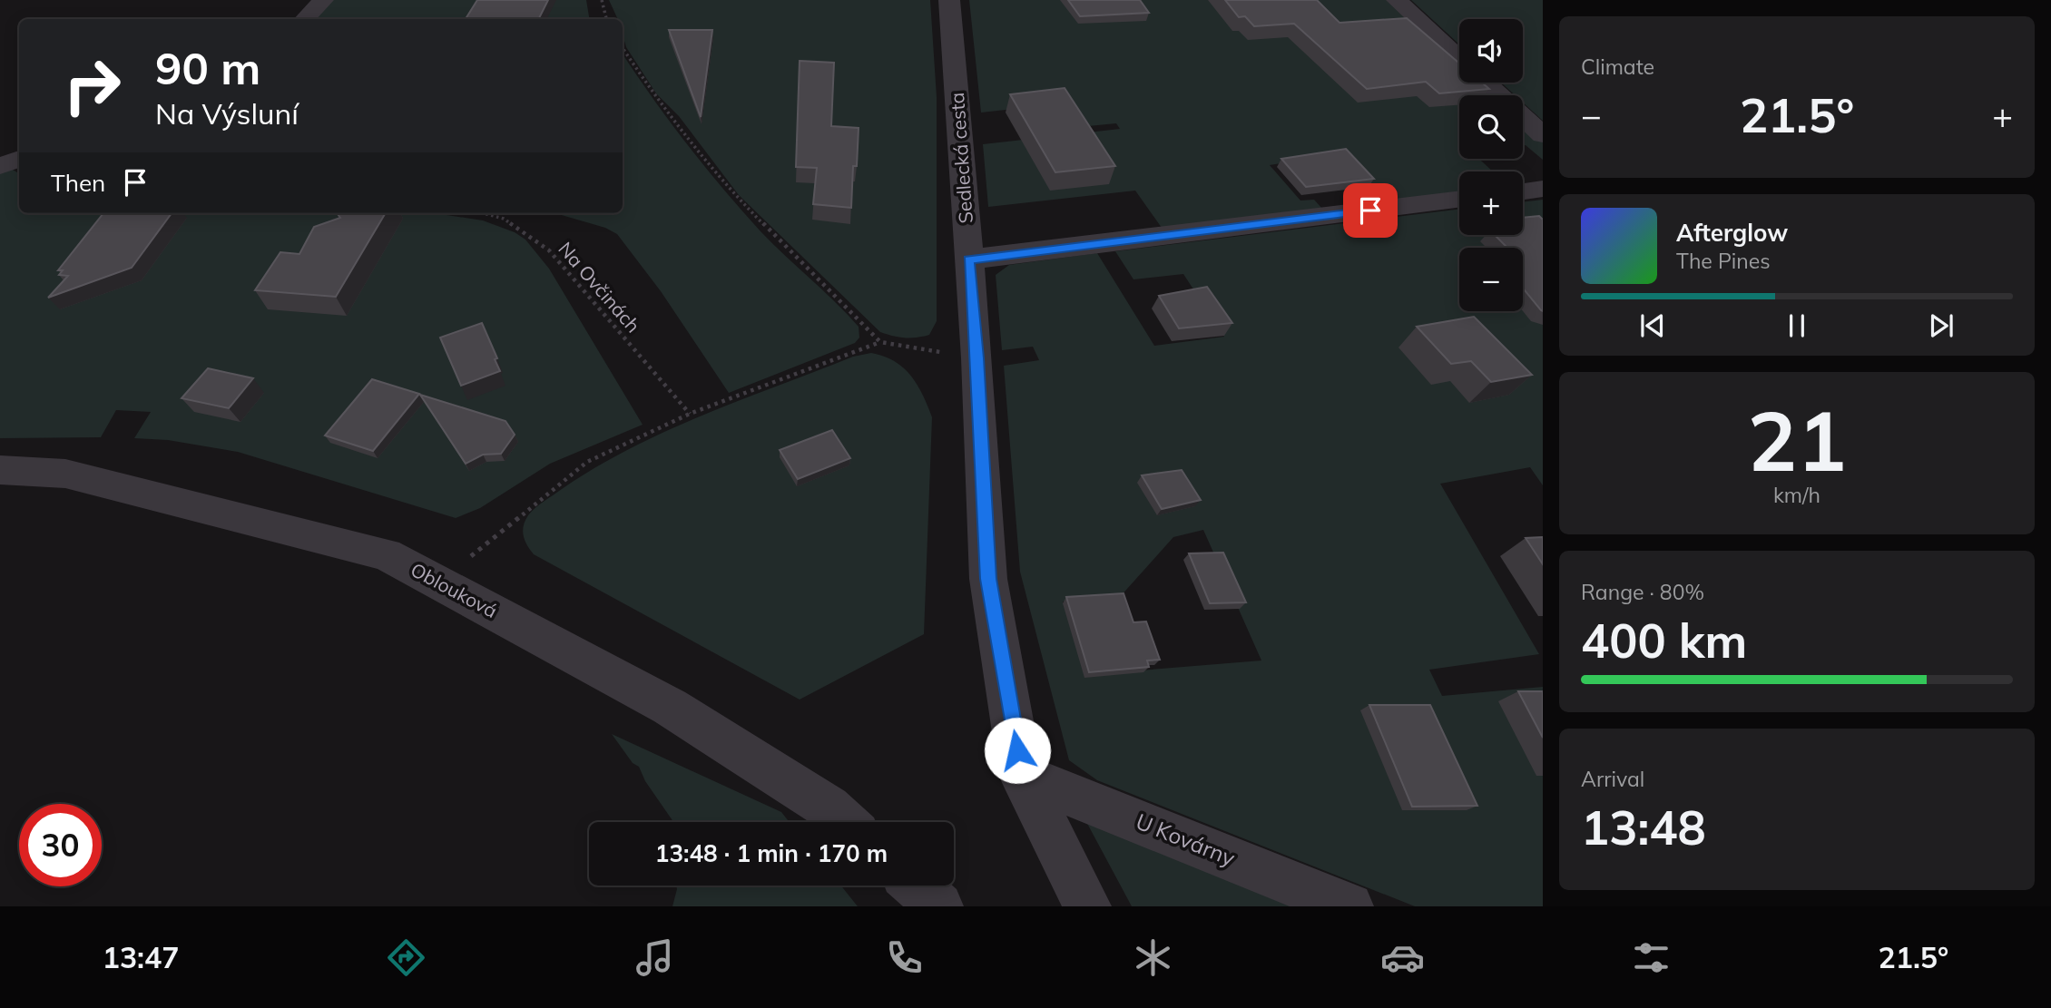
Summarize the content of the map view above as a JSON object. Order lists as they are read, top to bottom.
{
  "streets": {
    "street": ["Sedlecká cesta", "Oblouková", "U Kovárny"],
    "path": ["Na Ovčinách"]
  },
  "crossings": [
    ["Sedlecká cesta", "U Kovárny"]
  ],
  "page": {
    "tile": [
      "Climate",
      ["21", "km/h"],
      ["Range · 80%", "400 km"],
      ["Arrival", "13:48"]
    ],
    "map_buttons": ["+", "−"],
    "turn": ["90 m", "Na Výsluní"],
    "heat": ["−", "21.5°", "+"],
    "then": "Then",
    "song": ["Afterglow", "The Pines"],
    "limit": "30",
    "trip": "13:48 · 1 min · 170 m",
    "tabs": ["13:47", "21.5°"]
  }
}
